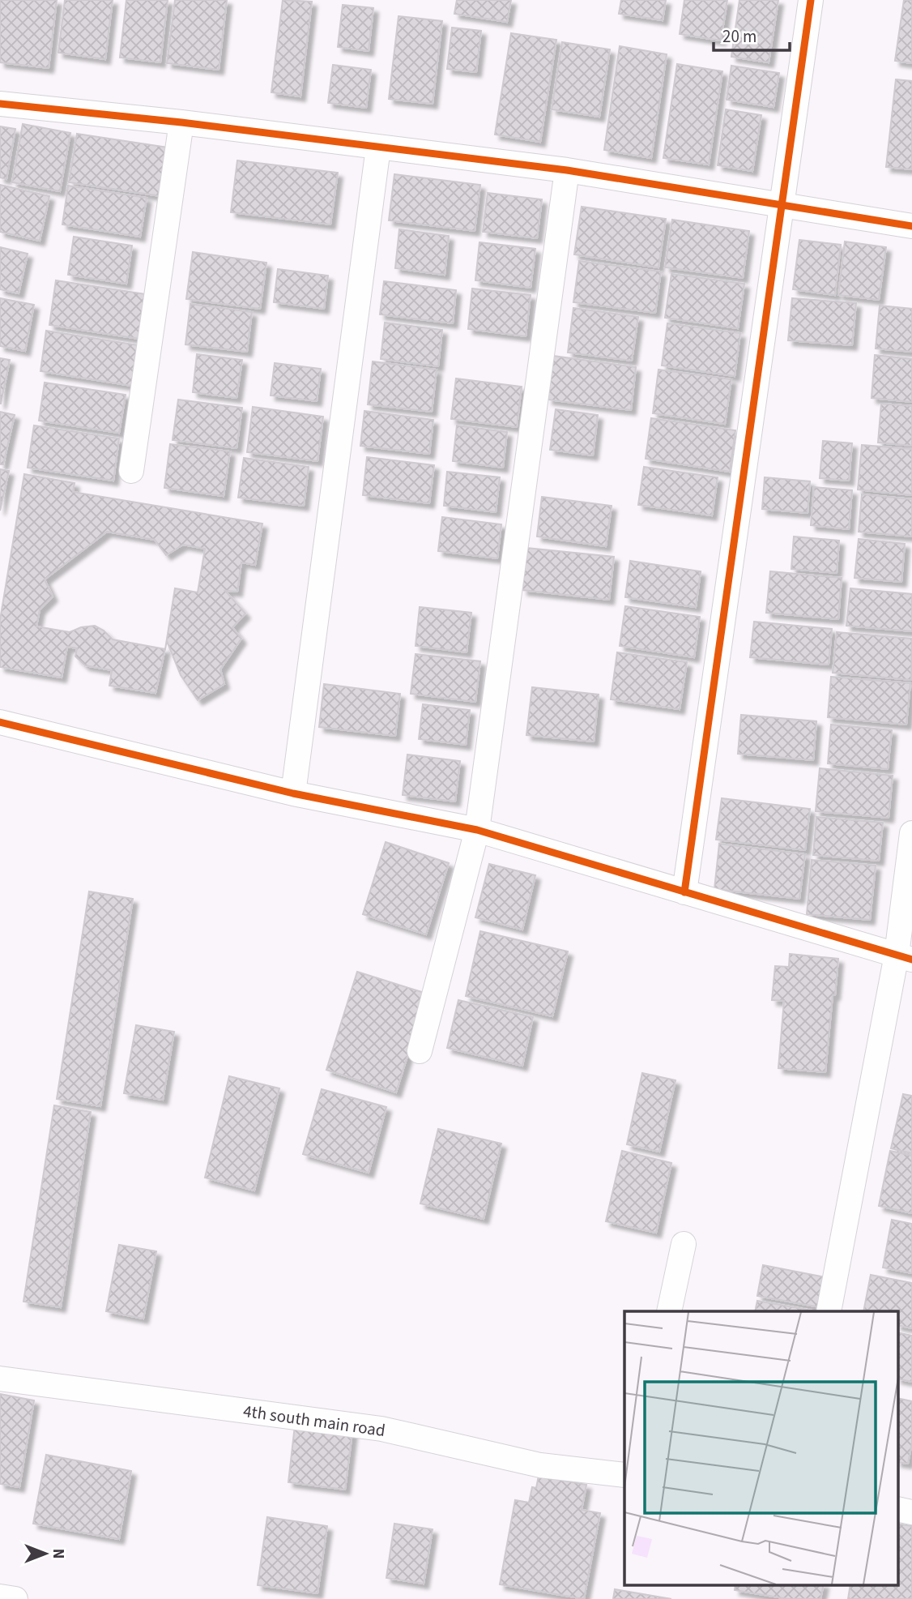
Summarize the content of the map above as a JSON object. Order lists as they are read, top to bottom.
{
  "streets": {
    "street": ["4th south main road"]
  },
  "scale_bar": "20 m",
  "north": "right"
}
